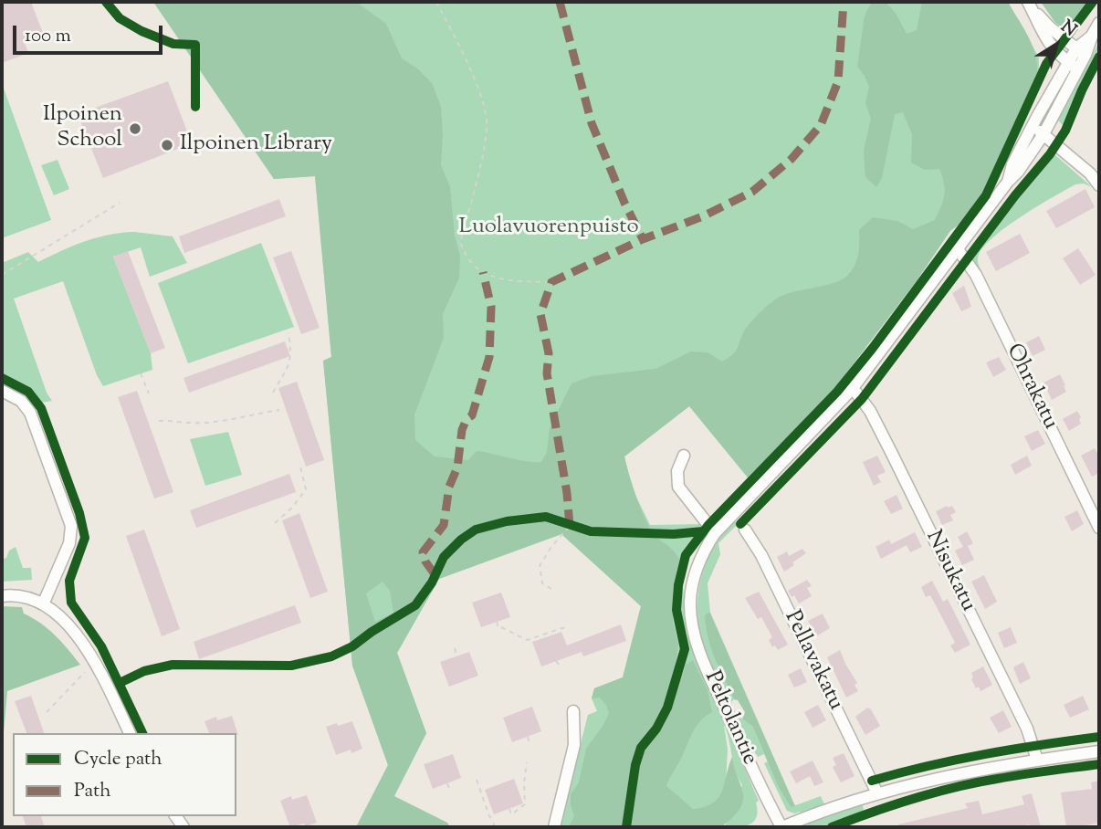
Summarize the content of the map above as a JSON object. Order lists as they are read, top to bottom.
{
  "streets": {
    "street": [
      "Ohrakatu",
      "Nisukatu",
      "Pellavakatu",
      "Peltolantie"
    ]
  },
  "crossings": [
    ["Ohrakatu", "Peltolantie"],
    ["Nisukatu", "Peltolantie"]
  ],
  "parks": ["Luolavuorenpuisto"],
  "places": ["Ilpoinen School", "Ilpoinen Library"],
  "legend": ["Cycle path", "Path"],
  "scale_bar": "100 m",
  "north": "top right"
}
